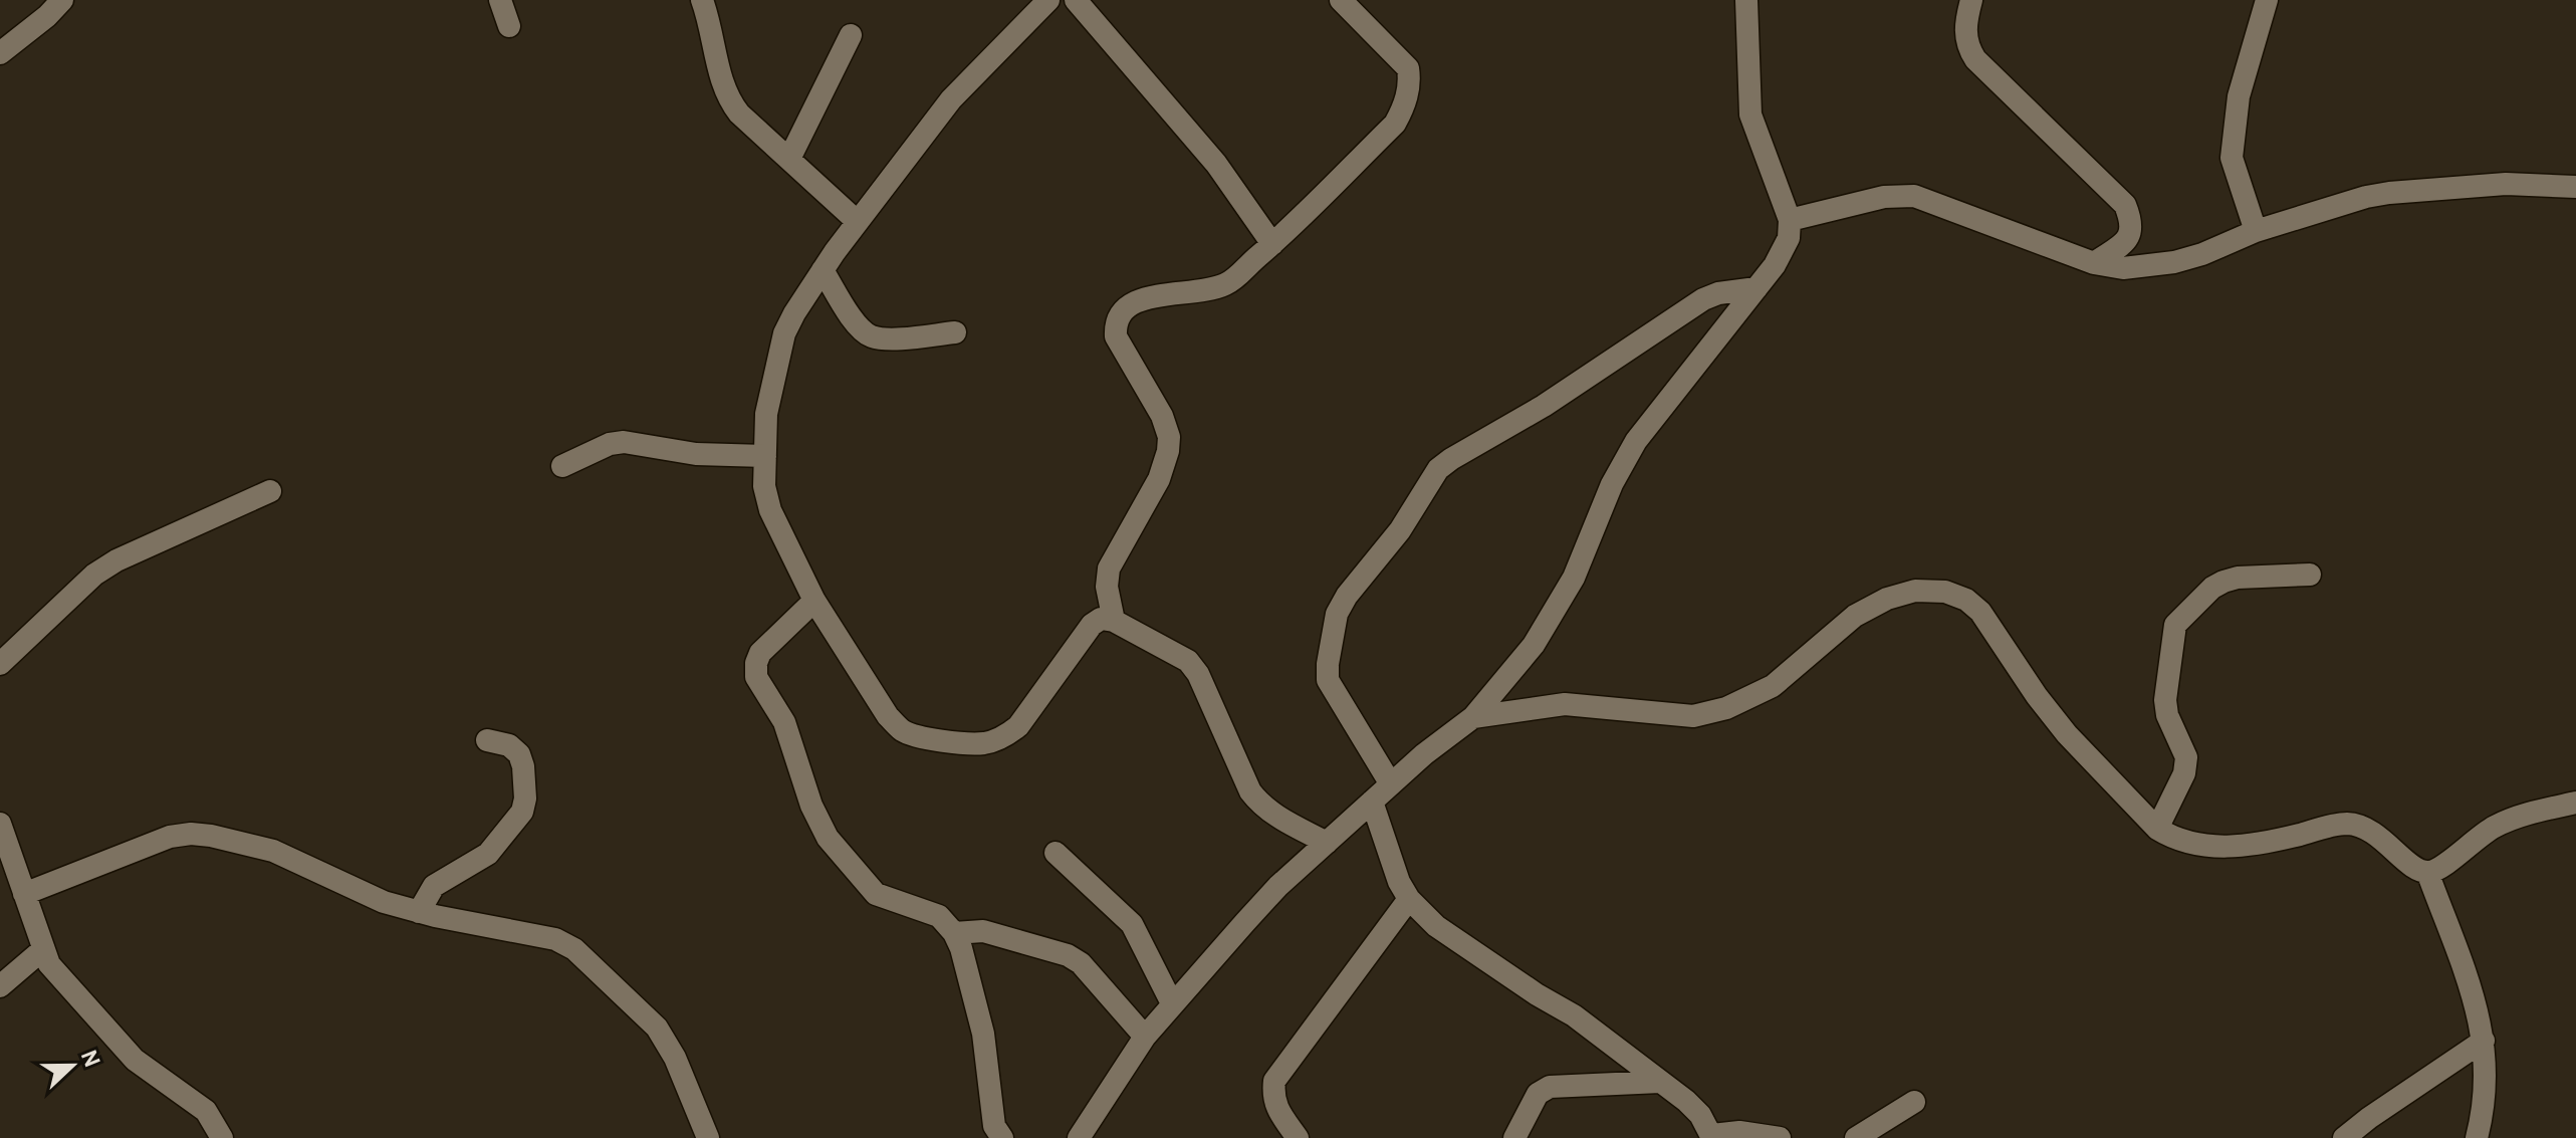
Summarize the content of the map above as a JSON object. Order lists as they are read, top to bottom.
{
  "north": "right"
}
